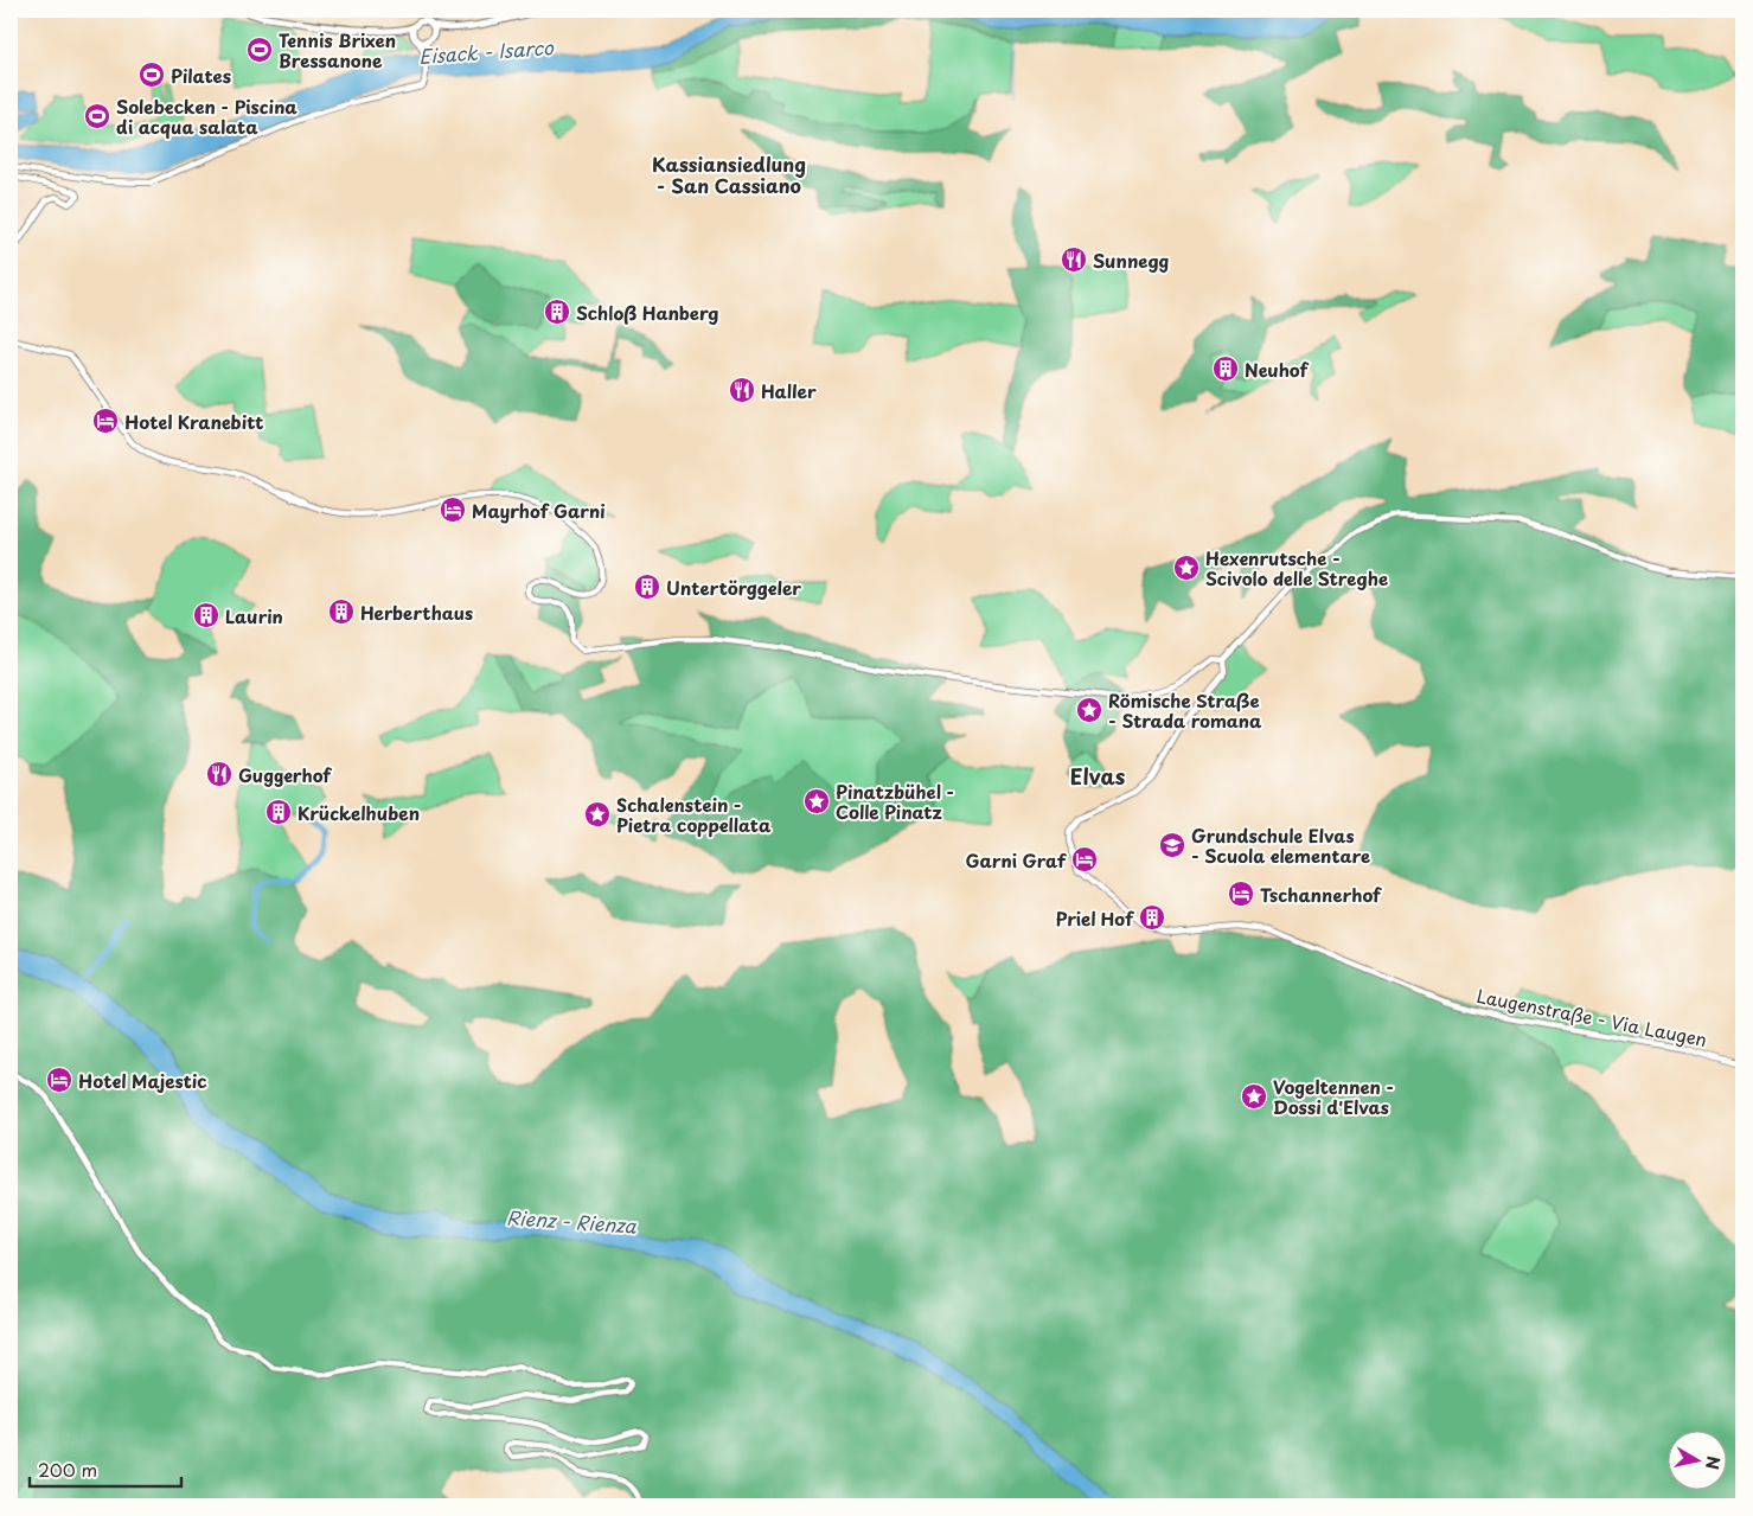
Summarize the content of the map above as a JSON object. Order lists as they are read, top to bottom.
{
  "streets": {
    "street": ["Laugenstraße - Via Laugen"]
  },
  "districts": ["Kassiansiedlung - San Cassiano", "Elvas"],
  "water": ["Eisack - Isarco", "Rienz - Rienza"],
  "places": {
    "sports": ["Tennis Brixen Bressanone", "Pilates", "Solebecken - Piscina di acqua salata"],
    "restaurant": ["Sunnegg", "Haller", "Guggerhof"],
    "building": [
      "Schloß Hanberg",
      "Neuhof",
      "Untertörggeler",
      "Herberthaus",
      "Laurin",
      "Krückelhuben",
      "Priel Hof"
    ],
    "hotel": [
      "Hotel Kranebitt",
      "Mayrhof Garni",
      "Garni Graf",
      "Tschannerhof",
      "Hotel Majestic"
    ],
    "place": [
      "Hexenrutsche - Scivolo delle Streghe",
      "Römische Straße - Strada romana",
      "Pinatzbühel - Colle Pinatz",
      "Schalenstein - Pietra coppellata",
      "Vogeltennen - Dossi d'Elvas"
    ],
    "school or university": ["Grundschule Elvas - Scuola elementare"]
  },
  "scale_bar": "200 m",
  "north": "right"
}
